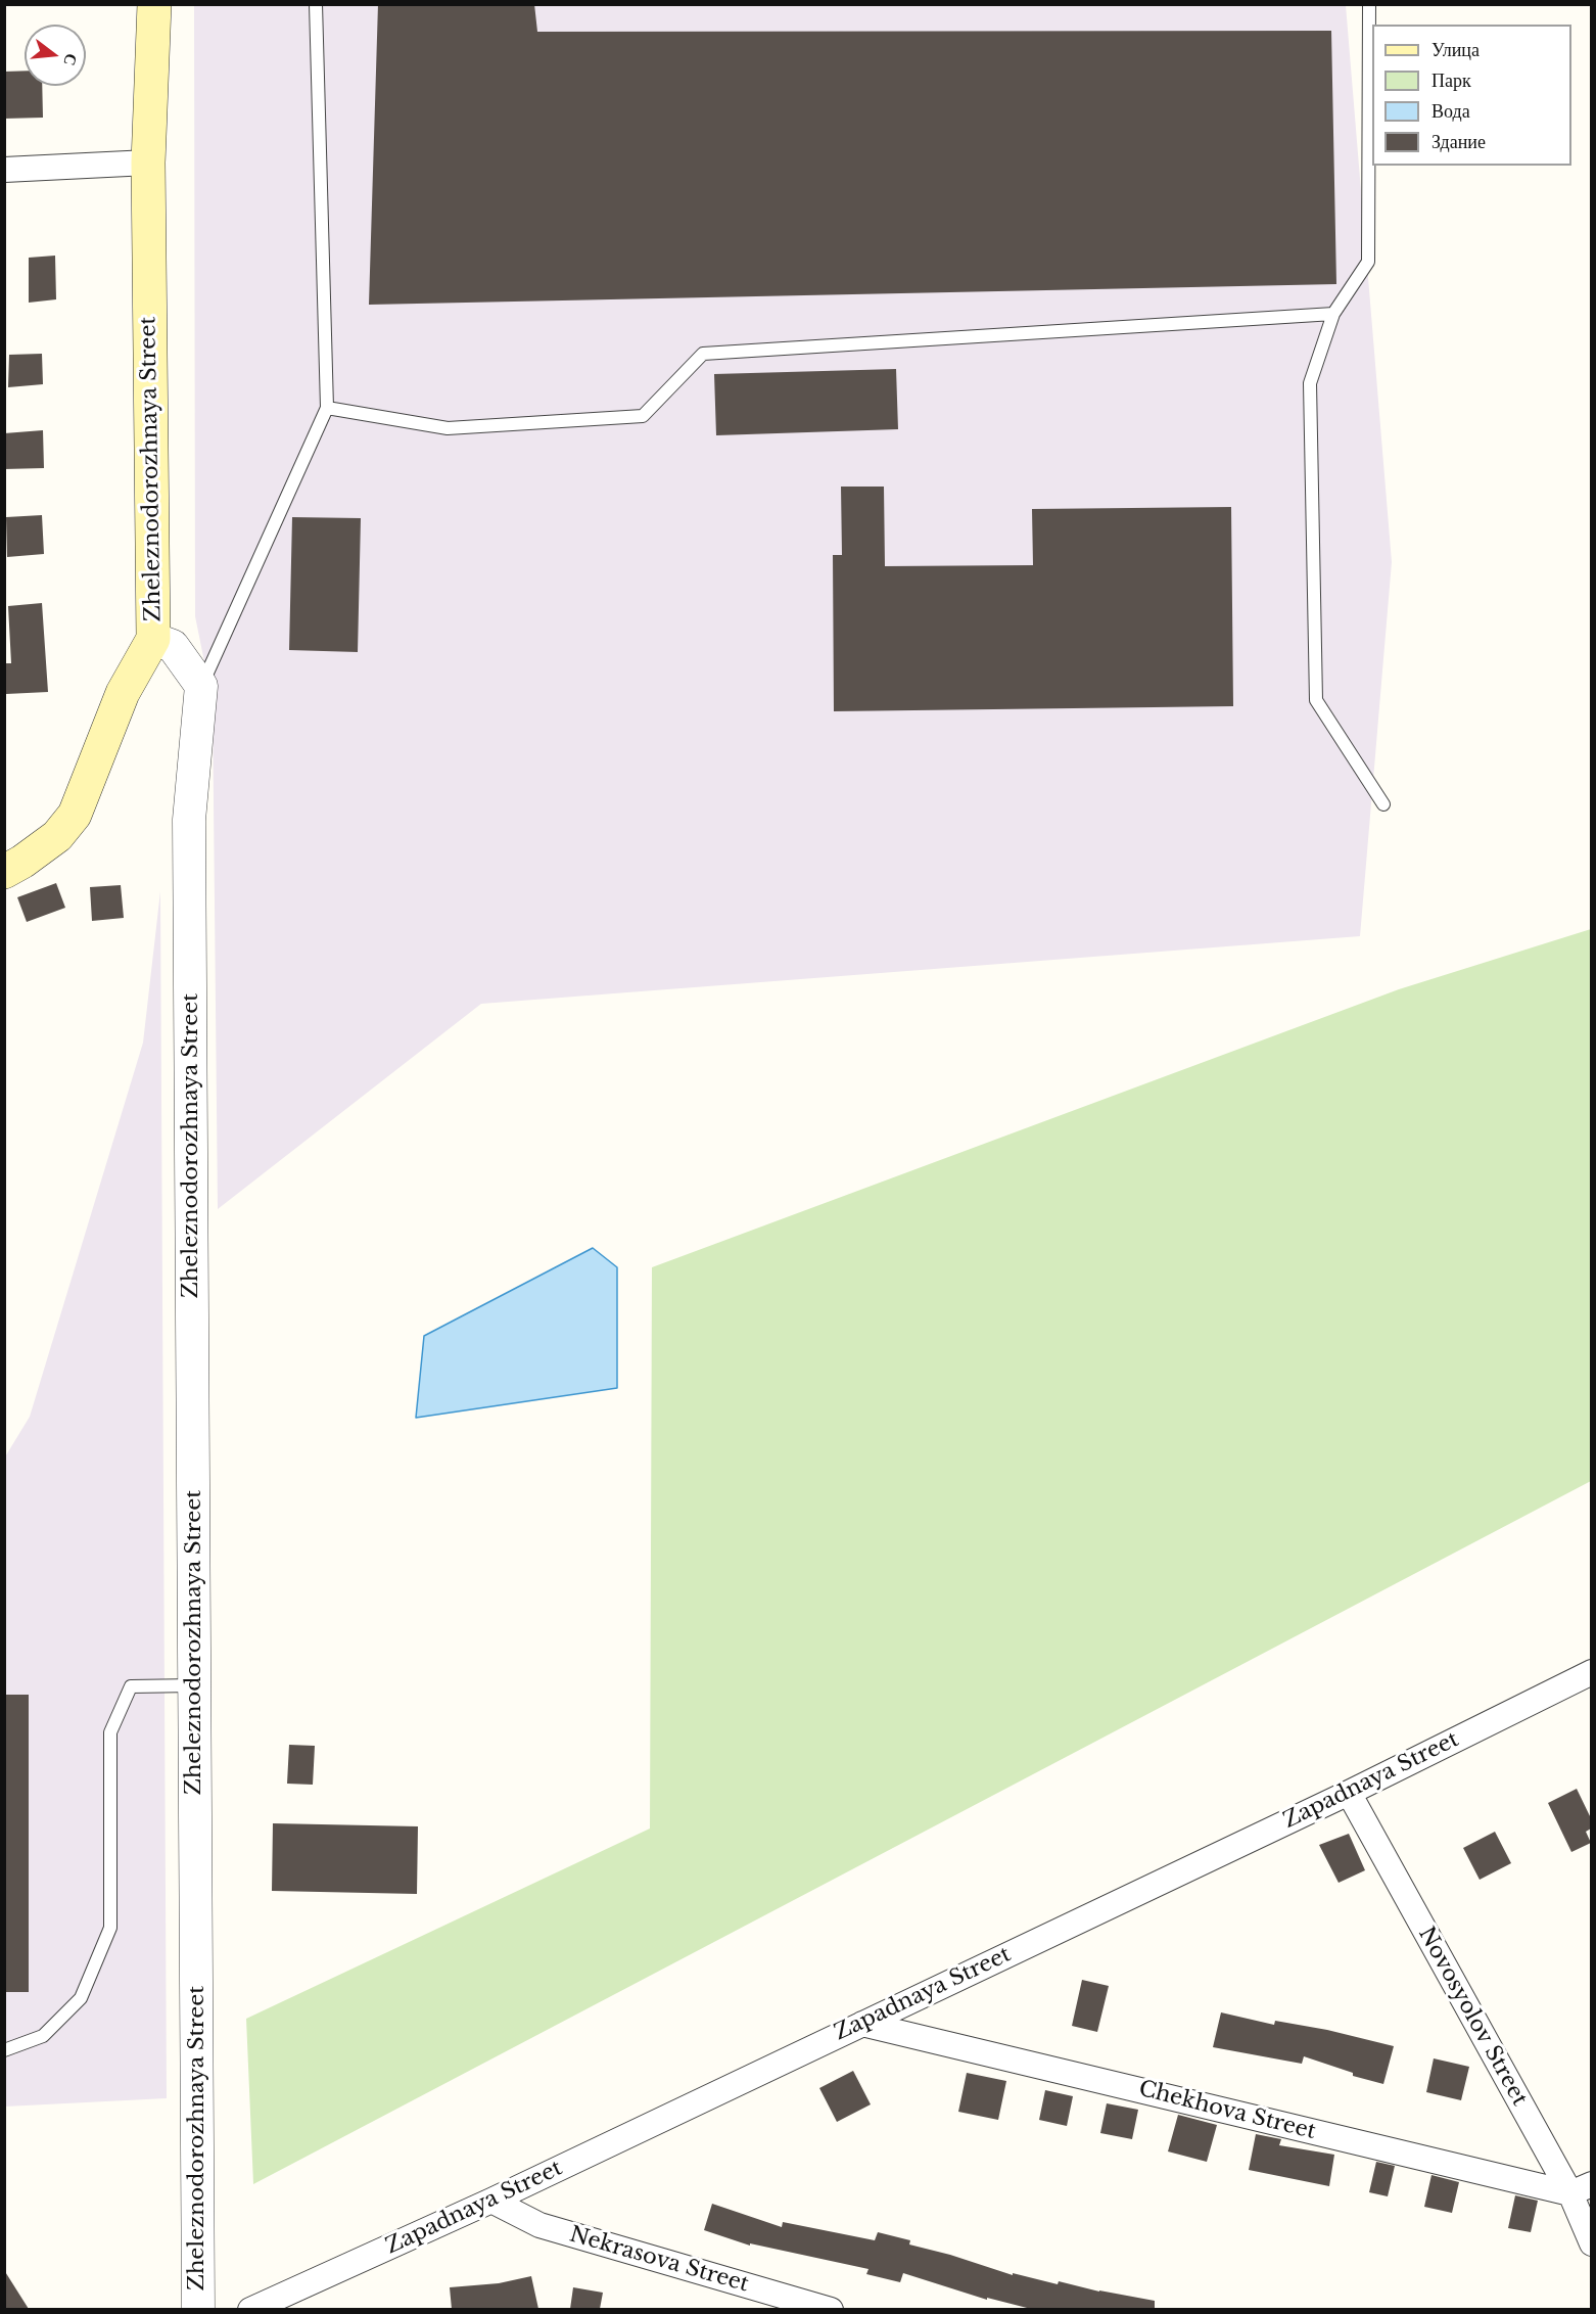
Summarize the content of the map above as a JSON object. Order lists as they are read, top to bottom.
{
  "streets": {
    "main road": ["Zheleznodorozhnaya Street"],
    "street": [
      "Zapadnaya Street",
      "Novosyolov Street",
      "Chekhova Street",
      "Nekrasova Street"
    ]
  },
  "crossings": [
    ["Zapadnaya Street", "Novosyolov Street"],
    ["Zapadnaya Street", "Chekhova Street"],
    ["Zapadnaya Street", "Nekrasova Street"],
    ["Novosyolov Street", "Chekhova Street"]
  ],
  "legend": [
    "Улица",
    "Парк",
    "Вода",
    "Здание"
  ],
  "north": "right"
}
